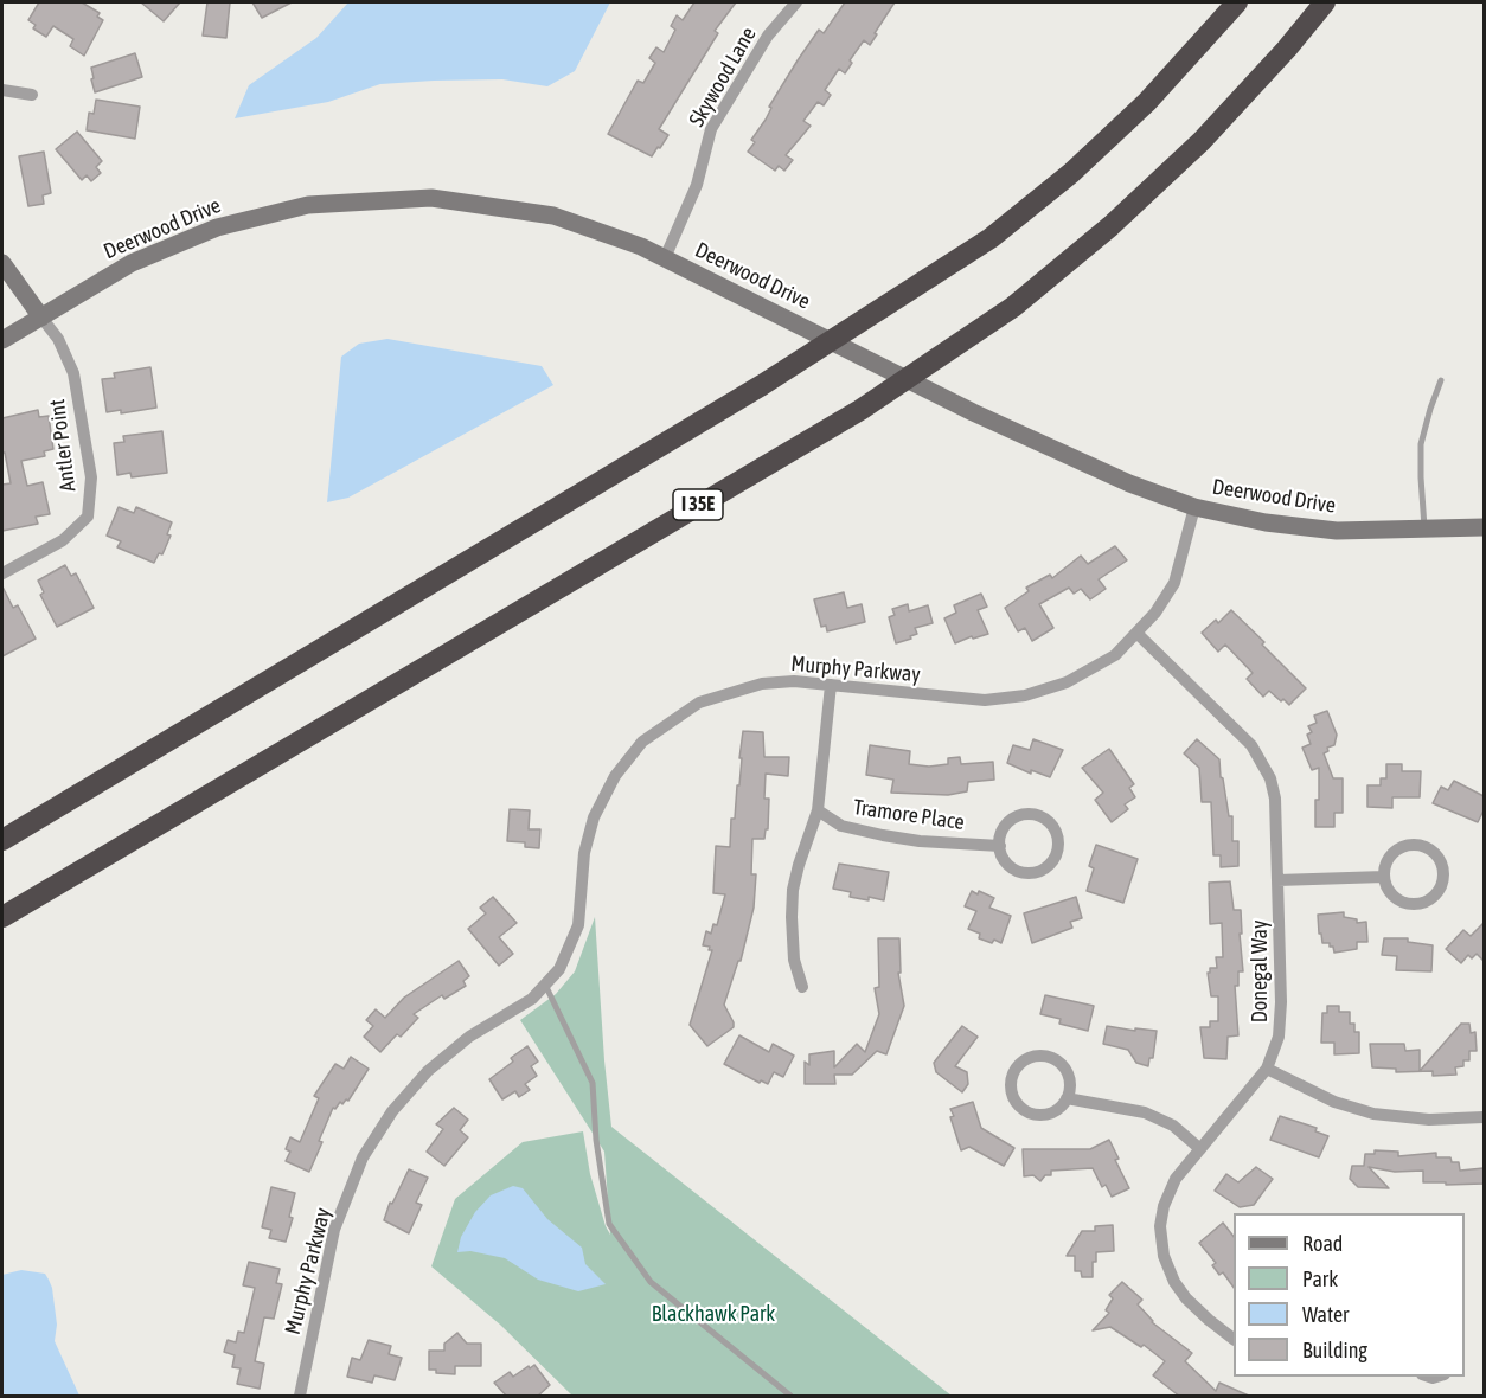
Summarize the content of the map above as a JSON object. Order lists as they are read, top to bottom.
{
  "streets": {
    "highway": ["I 35E"],
    "street": [
      "Skywood Lane",
      "Deerwood Drive",
      "Antler Point",
      "Murphy Parkway",
      "Tramore Place",
      "Donegal Way"
    ]
  },
  "crossings": [
    ["Skywood Lane", "Deerwood Drive"],
    ["Deerwood Drive", "Antler Point"],
    ["Deerwood Drive", "Murphy Parkway"],
    ["Murphy Parkway", "Donegal Way"]
  ],
  "parks": ["Blackhawk Park"],
  "legend": [
    "Road",
    "Park",
    "Water",
    "Building"
  ]
}
